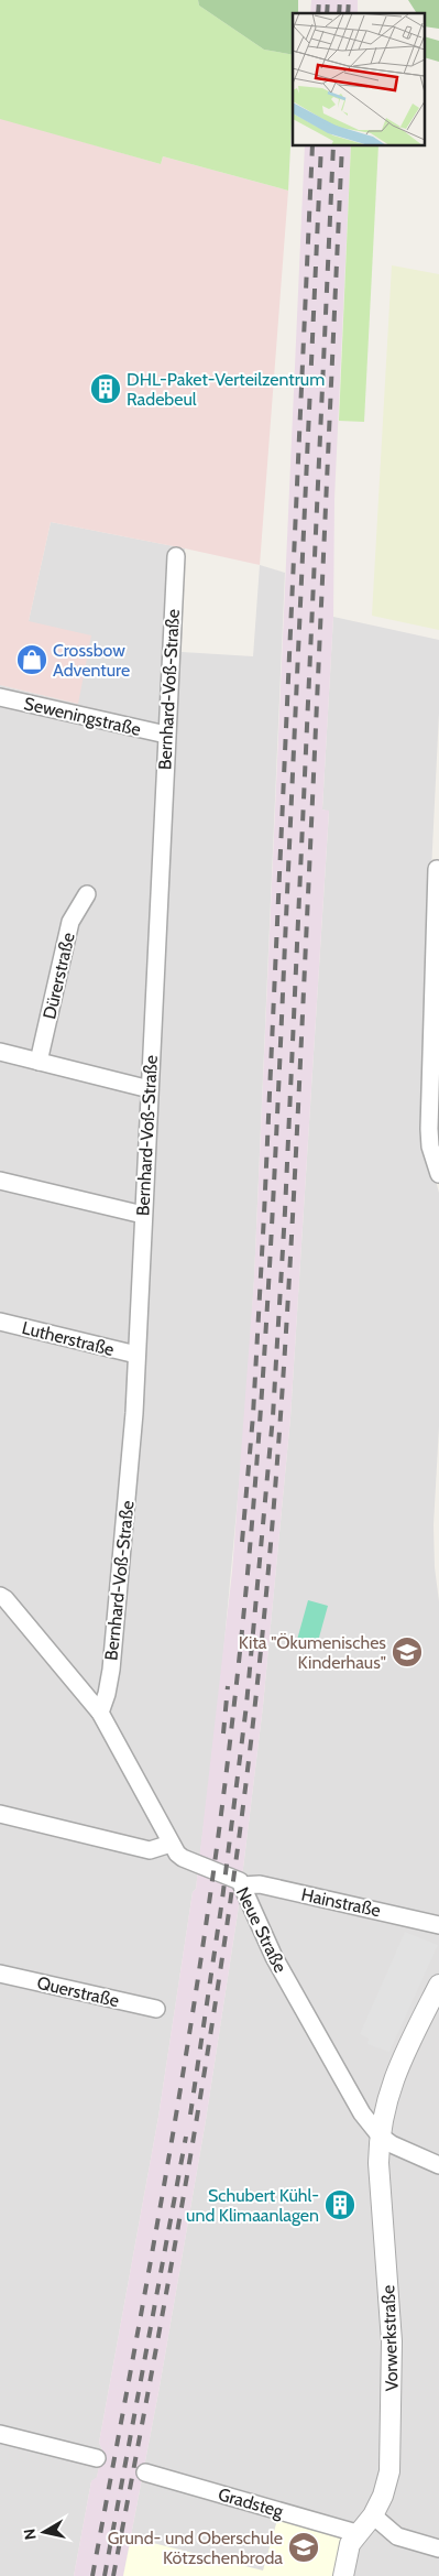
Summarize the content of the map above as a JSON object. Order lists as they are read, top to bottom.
{
  "streets": {
    "street": [
      "Bernhard-Voß-Straße",
      "Seweningstraße",
      "Dürerstraße",
      "Lutherstraße",
      "Hainstraße",
      "Neue Straße",
      "Querstraße",
      "Vorwerkstraße",
      "Gradsteg"
    ]
  },
  "crossings": [
    ["Bernhard-Voß-Straße", "Seweningstraße"],
    ["Bernhard-Voß-Straße", "Lutherstraße"],
    ["Bernhard-Voß-Straße", "Neue Straße"],
    ["Hainstraße", "Neue Straße"],
    ["Neue Straße", "Vorwerkstraße"],
    ["Vorwerkstraße", "Gradsteg"]
  ],
  "places": {
    "building": ["DHL-Paket-Verteilzentrum Radebeul", "Schubert Kühl- und Klimaanlagen"],
    "shop": ["Crossbow Adventure"],
    "school or university": ["Kita \"Ökumenisches Kinderhaus\"", "Grund- und Oberschule Kötzschenbroda"]
  },
  "north": "left"
}
